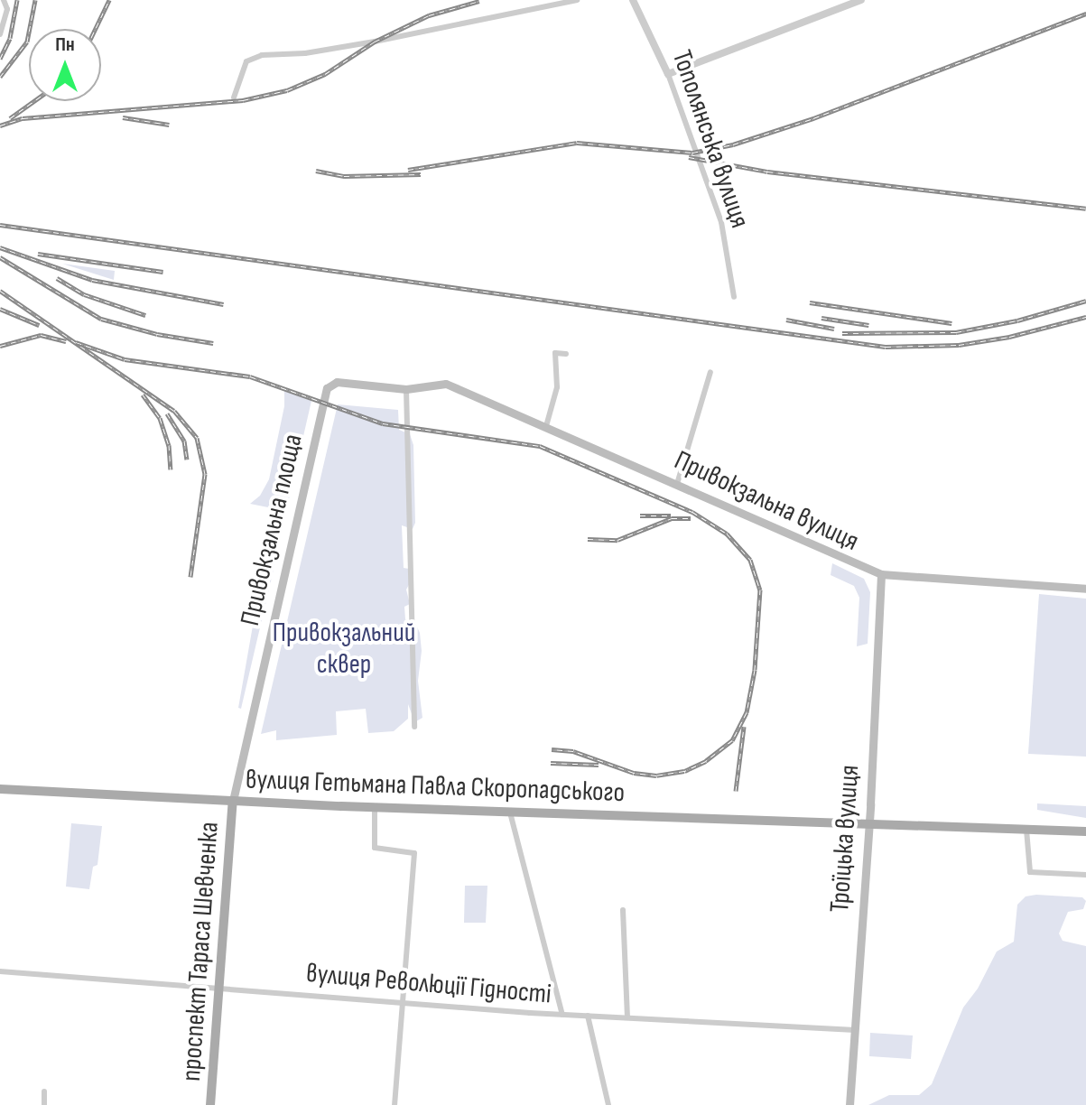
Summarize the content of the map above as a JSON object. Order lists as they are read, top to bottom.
{
  "streets": {
    "main road": [
      "Привокзальна вулиця",
      "Привокзальна площа",
      "вулиця Гетьмана Павла Скоропадського",
      "Троїцька вулиця",
      "проспект Тараса Шевченка"
    ],
    "street": ["Тополянська вулиця", "вулиця Революції Гідності"]
  },
  "crossings": [
    ["Привокзальна вулиця", "Привокзальна площа"],
    ["Привокзальна вулиця", "Троїцька вулиця"],
    ["Привокзальна площа", "вулиця Гетьмана Павла Скоропадського"],
    ["Привокзальна площа", "проспект Тараса Шевченка"],
    ["вулиця Гетьмана Павла Скоропадського", "Троїцька вулиця"],
    ["вулиця Гетьмана Павла Скоропадського", "проспект Тараса Шевченка"],
    ["Троїцька вулиця", "вулиця Революції Гідності"],
    ["проспект Тараса Шевченка", "вулиця Революції Гідності"]
  ],
  "parks": ["Привокзальний сквер"],
  "north": "top"
}
